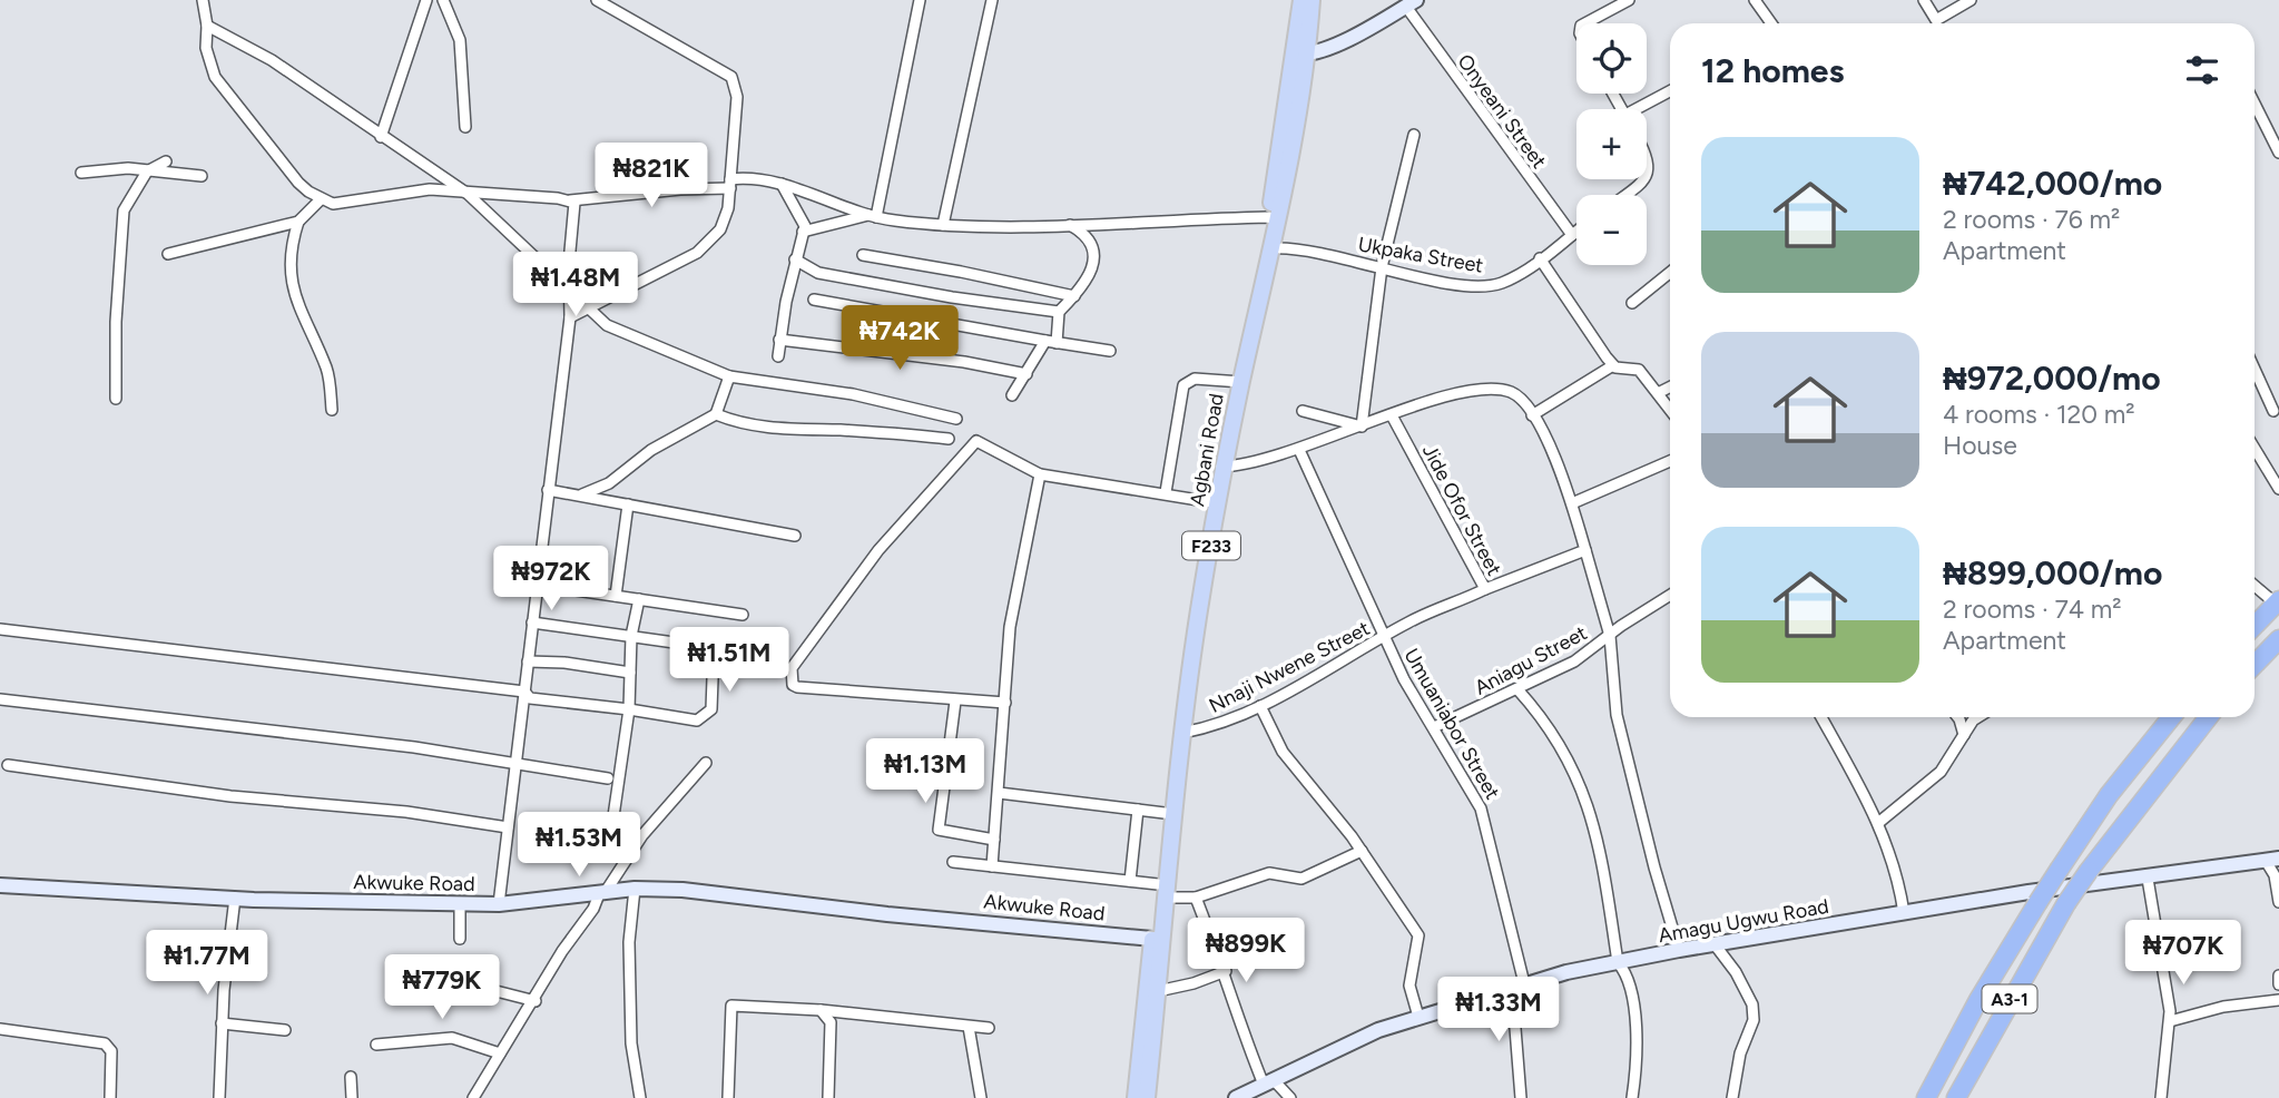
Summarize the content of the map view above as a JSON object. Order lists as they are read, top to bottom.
{
  "streets": {
    "highway": ["A3-1"],
    "main road": ["Agbani Road", "F233"],
    "street": [
      "Onyeani Street",
      "Ukpaka Street",
      "Jide Ofor Street",
      "Aniagu Street",
      "Nnaji Nwene Street",
      "Umuaniabor Street",
      "Akwuke Road",
      "Amagu Ugwu Road"
    ]
  },
  "crossings": [
    ["Onyeani Street", "Ukpaka Street"],
    ["Ukpaka Street", "Agbani Road"],
    ["Agbani Road", "Nnaji Nwene Street"],
    ["Agbani Road", "Akwuke Road"],
    ["Jide Ofor Street", "Nnaji Nwene Street"],
    ["Aniagu Street", "Umuaniabor Street"],
    ["Nnaji Nwene Street", "Umuaniabor Street"],
    ["Umuaniabor Street", "Amagu Ugwu Road"]
  ],
  "page": {
    "map_buttons": ["+", "−"],
    "heading": "12 homes",
    "list": [
      {
        "name": "₦742,000/mo",
        "note": "2 rooms · 76 m² · Apartment"
      },
      {
        "name": "₦972,000/mo",
        "note": "4 rooms · 120 m² · House"
      },
      {
        "name": "₦899,000/mo",
        "note": "2 rooms · 74 m² · Apartment"
      }
    ],
    "price": [
      "₦821K",
      "₦1.48M",
      "₦742K",
      "₦972K",
      "₦1.51M",
      "₦1.13M",
      "₦1.53M",
      "₦899K",
      "₦707K",
      "₦1.77M",
      "₦779K",
      "₦1.33M"
    ]
  }
}
